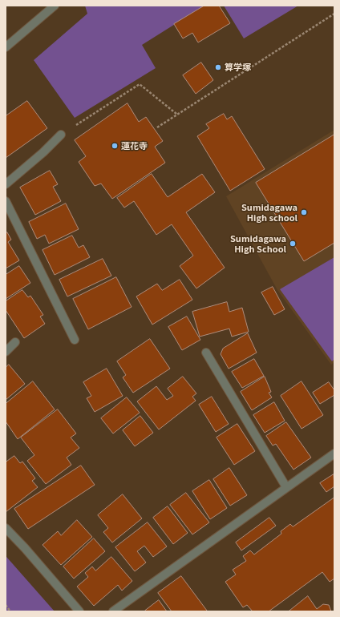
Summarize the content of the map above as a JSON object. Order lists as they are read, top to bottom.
{
  "places": [
    "算学塚",
    "蓮花寺",
    "Sumidagawa High school",
    "Sumidagawa High School"
  ]
}
